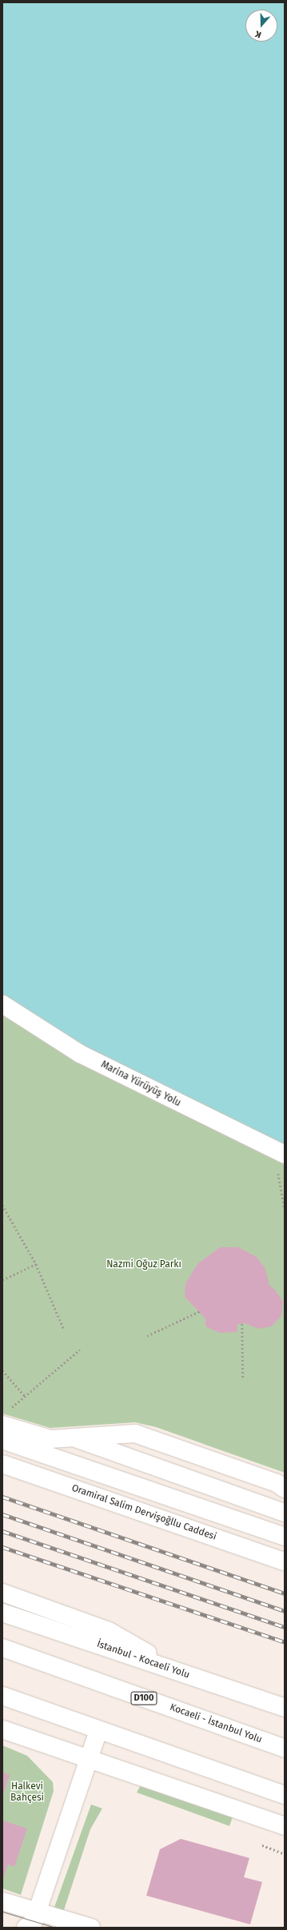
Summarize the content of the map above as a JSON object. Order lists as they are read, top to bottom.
{
  "streets": {
    "main road": [
      "Marina Yürüyüş Yolu",
      "Oramiral Salim Dervişoğllu Caddesi",
      "İstanbul - Kocaeli Yolu",
      "D100",
      "Kocaeli - İstanbul Yolu"
    ]
  },
  "parks": ["Nazmi Oğuz Parkı", "Halkevi Bahçesi"],
  "north": "bottom"
}
